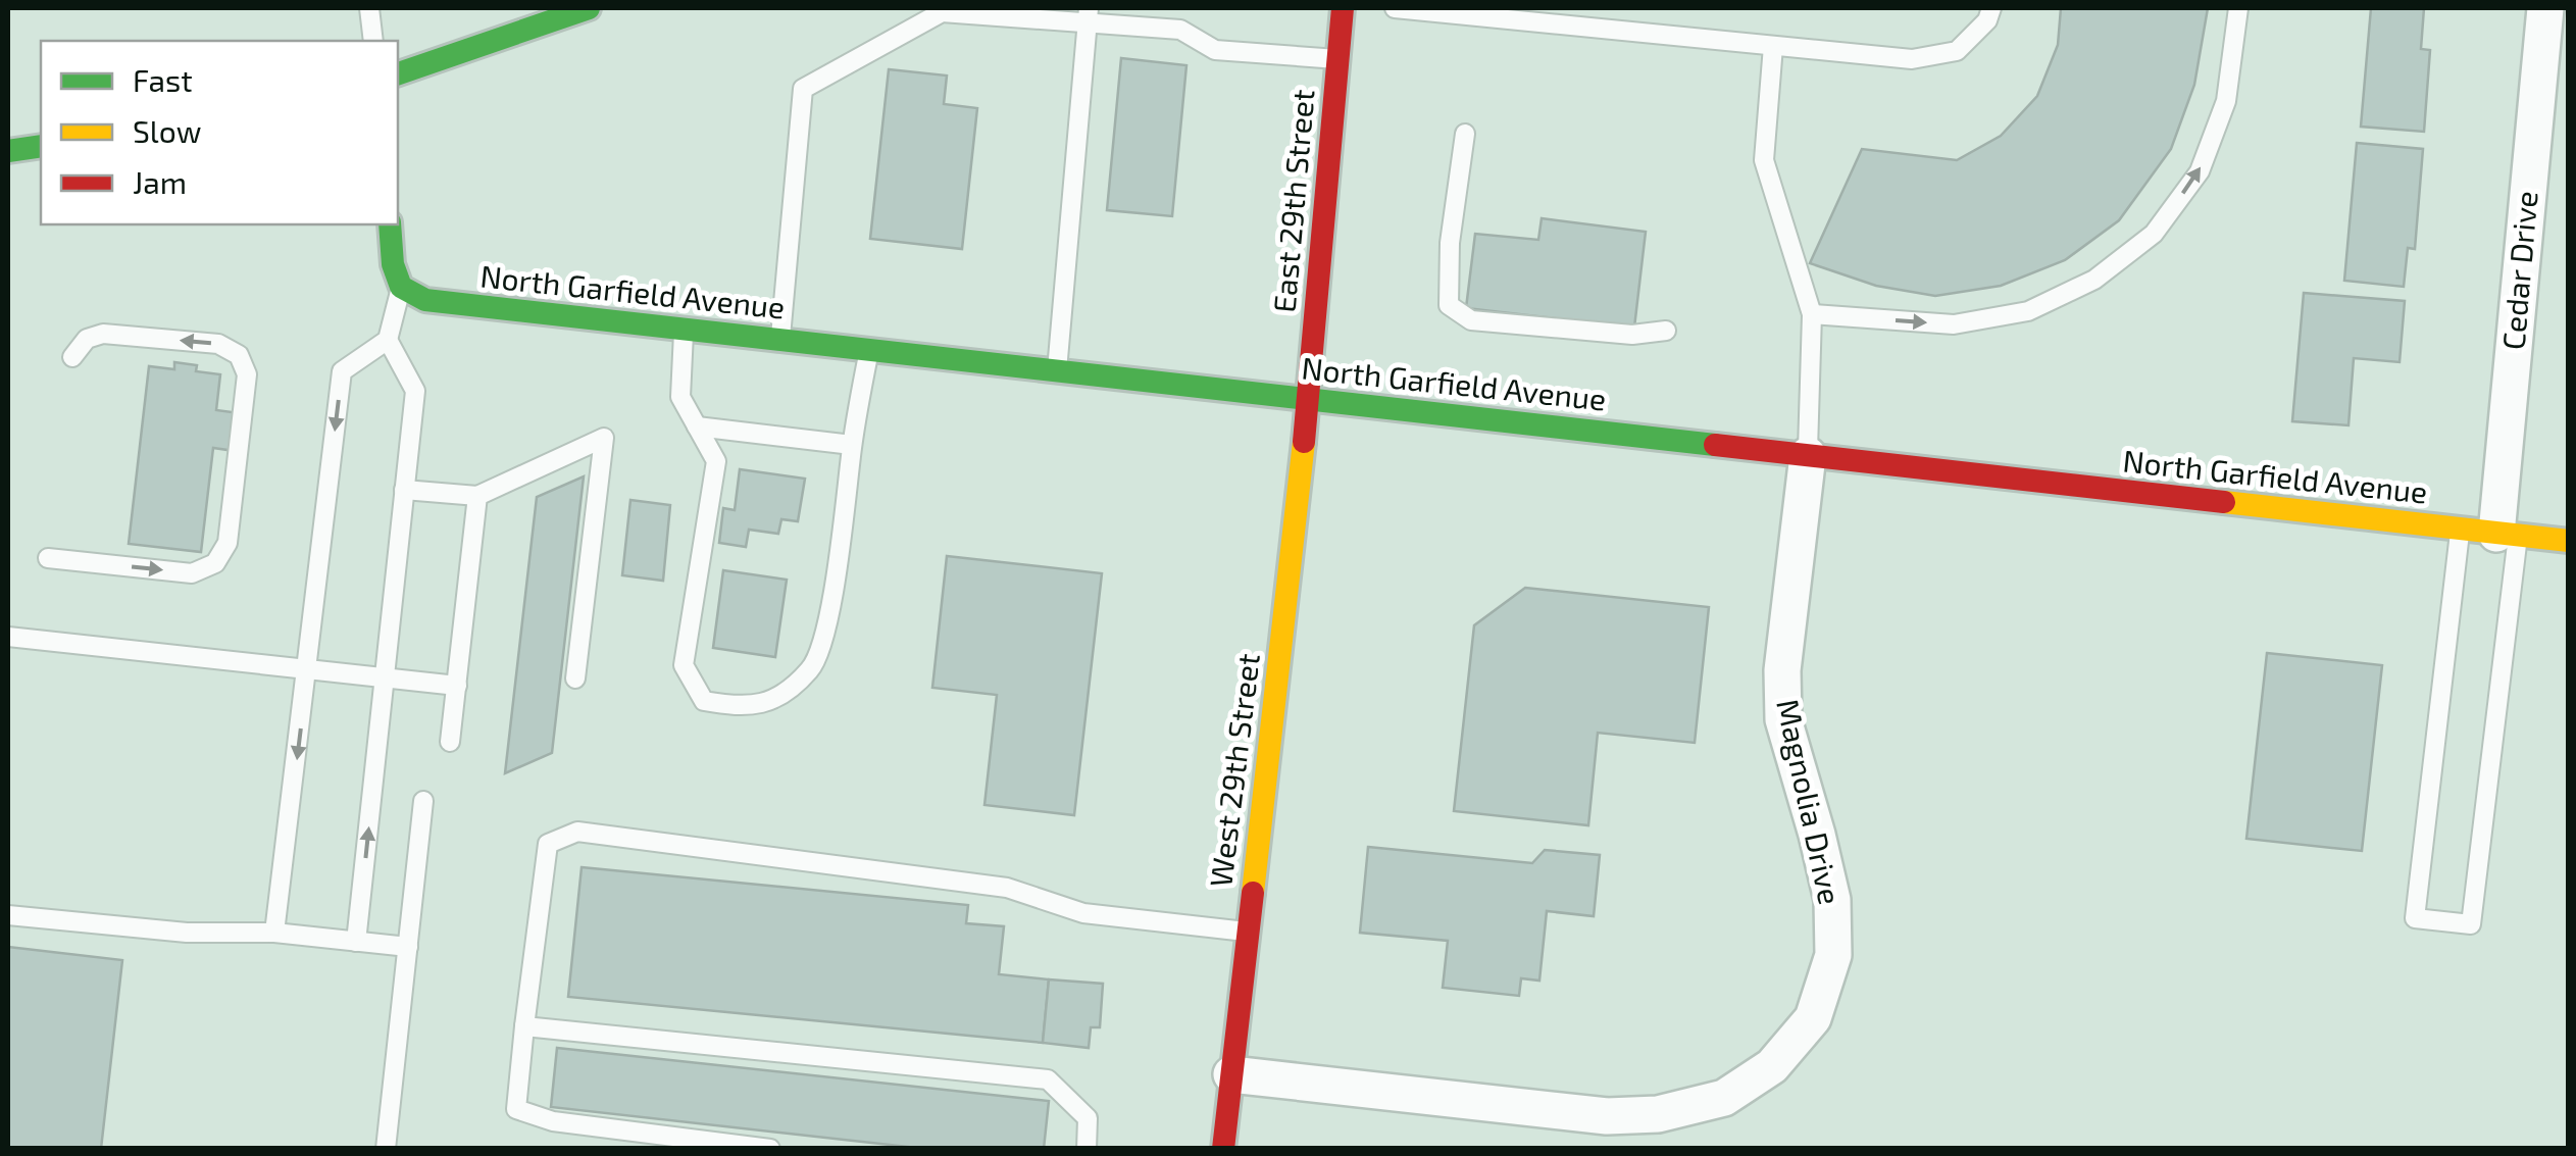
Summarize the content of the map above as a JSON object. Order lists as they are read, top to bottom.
{
  "streets": {
    "main road": ["East 29th Street", "North Garfield Avenue", "West 29th Street"],
    "street": ["Cedar Drive", "Magnolia Drive"]
  },
  "crossings": [
    ["East 29th Street", "North Garfield Avenue"],
    ["East 29th Street", "West 29th Street"],
    ["Cedar Drive", "North Garfield Avenue"],
    ["North Garfield Avenue", "West 29th Street"],
    ["North Garfield Avenue", "Magnolia Drive"],
    ["West 29th Street", "Magnolia Drive"]
  ],
  "legend": ["Fast", "Slow", "Jam"]
}
